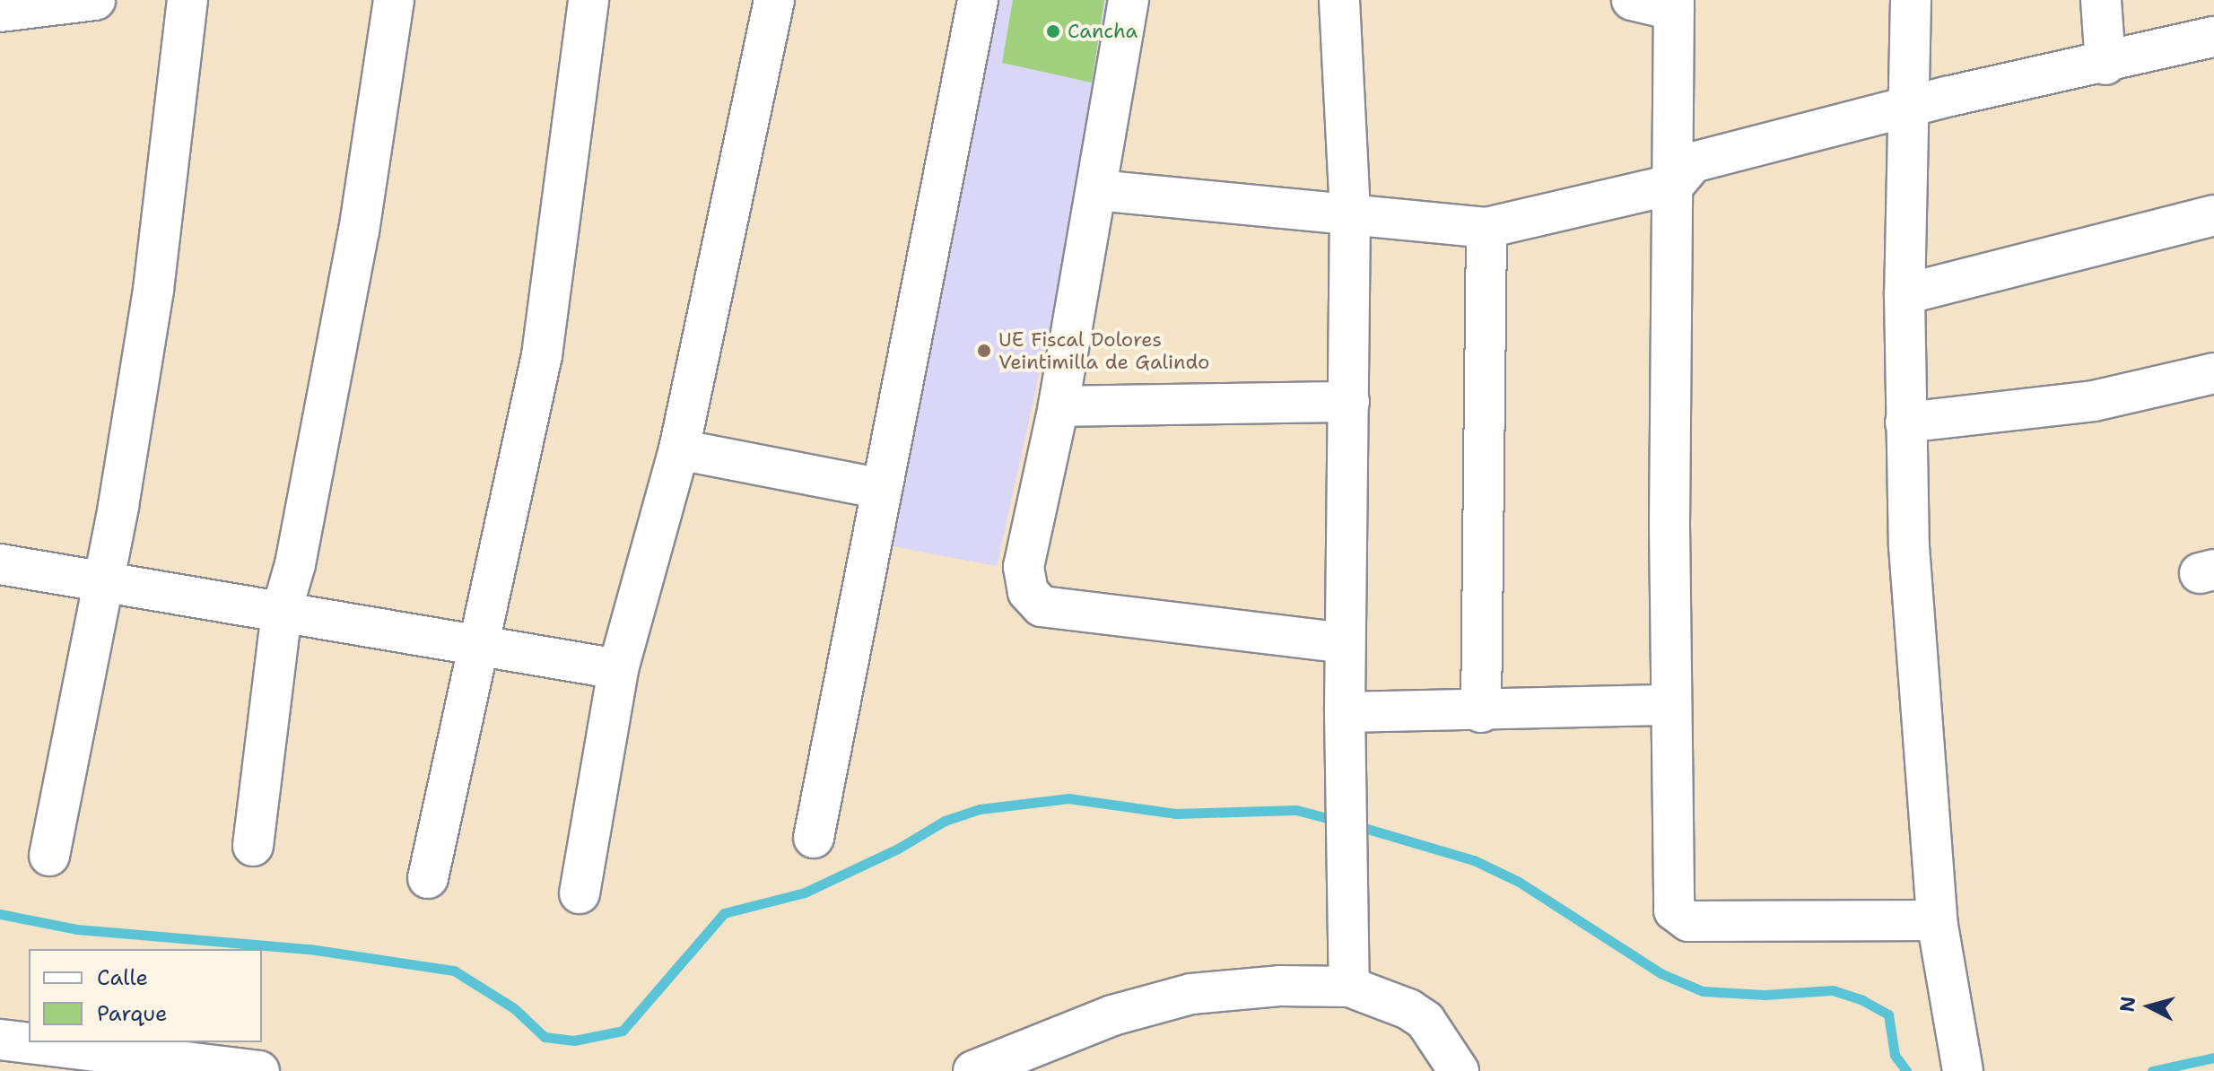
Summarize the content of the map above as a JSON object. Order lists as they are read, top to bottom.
{
  "places": ["Cancha", "UE Fiscal Dolores Veintimilla de Galindo"],
  "legend": ["Calle", "Parque"],
  "north": "left"
}
